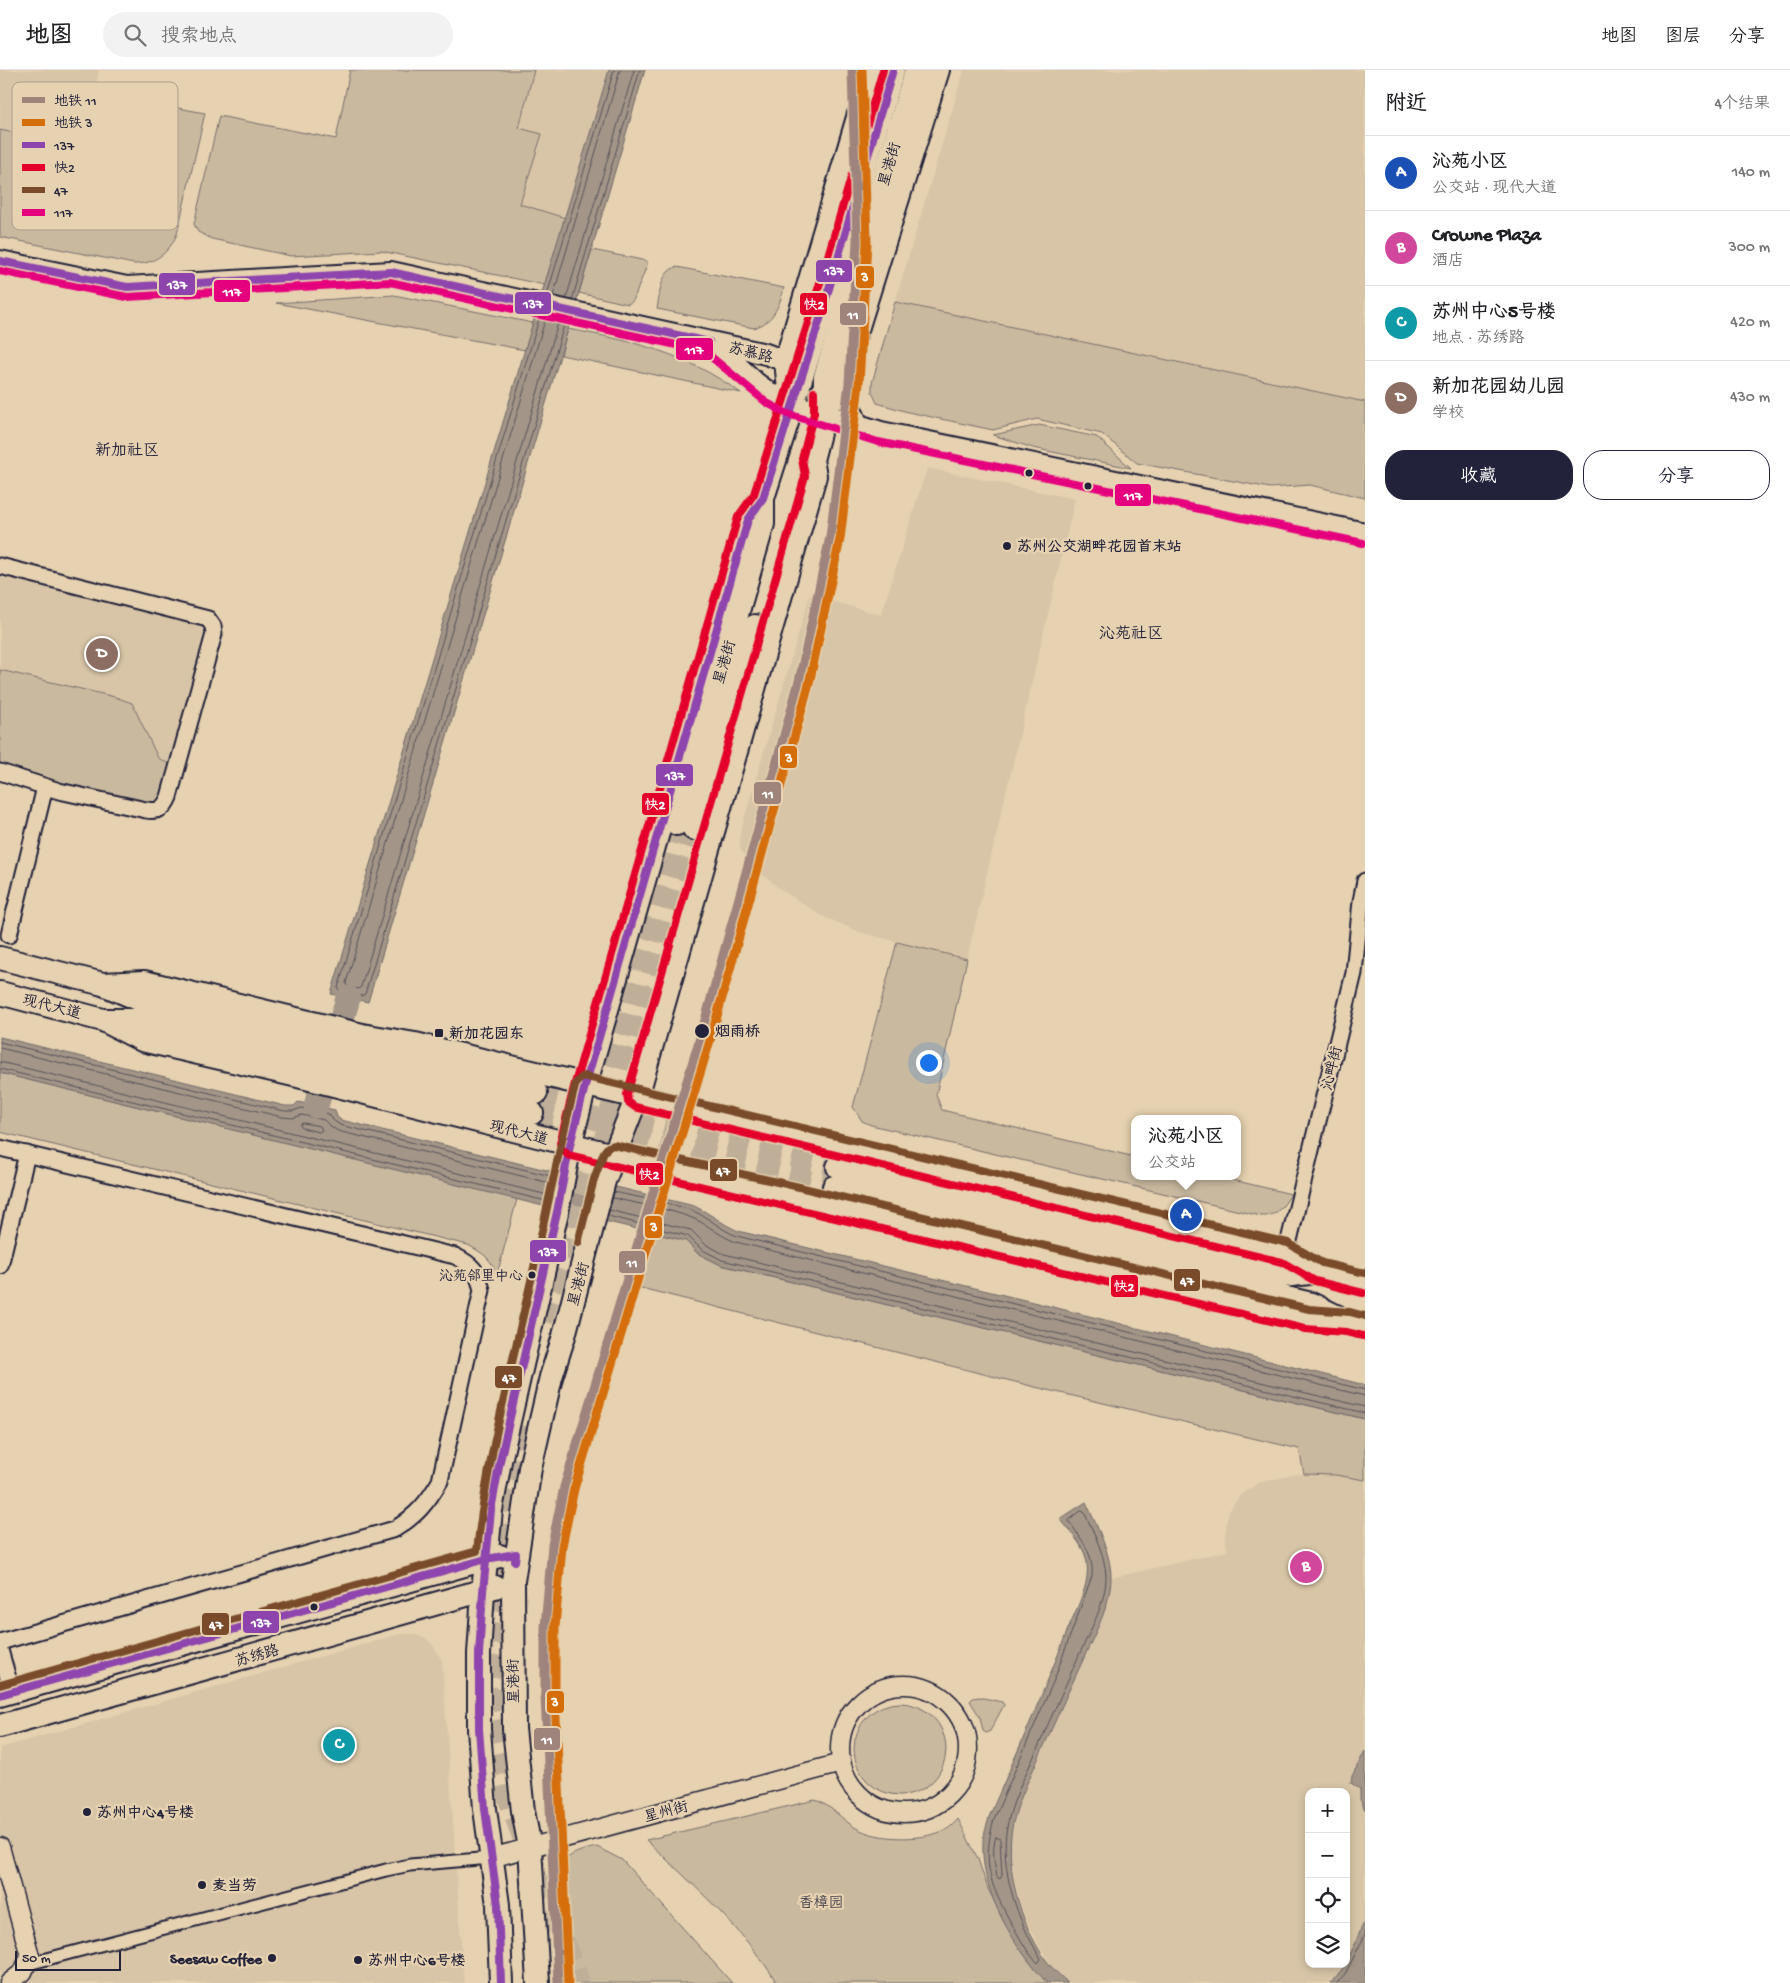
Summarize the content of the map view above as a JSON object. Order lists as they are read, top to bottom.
{
  "streets": {
    "main road": [
      "星港街",
      "苏慕路",
      "现代大道",
      "苏绣路"
    ],
    "street": ["沁畔街", "星州街"]
  },
  "crossings": [
    ["星港街", "苏慕路"],
    ["星港街", "现代大道"],
    ["星港街", "苏绣路"],
    ["星港街", "星州街"],
    ["现代大道", "沁畔街"]
  ],
  "districts": ["新加社区", "沁苑社区"],
  "parks": ["香樟园"],
  "places": {
    "other": [
      "苏州公交湖畔花园首末站",
      "烟雨桥",
      "沁苑邻里中心",
      "苏州中心4号楼",
      "麦当劳",
      "Seesaw Coffee",
      "苏州中心6号楼"
    ],
    "transit": ["新加花园东"]
  },
  "lines": [
    "metro line 11",
    "metro line 3",
    "transit line 137",
    "transit line 快2",
    "transit line 117",
    "transit line 47"
  ],
  "legend": [
    "地铁 11",
    "地铁 3",
    "137",
    "快2",
    "47",
    "117"
  ],
  "scale_bar": "50 m",
  "page": {
    "header": "地图",
    "search": "搜索地点",
    "nav": ["地图", "图层", "分享"],
    "heading": ["附近", "4个结果"],
    "list": [
      {
        "mark": "A",
        "name": "沁苑小区",
        "note": "公交站 · 现代大道",
        "value": "140 m"
      },
      {
        "mark": "B",
        "name": "Crowne Plaza",
        "note": "酒店",
        "value": "300 m"
      },
      {
        "mark": "C",
        "name": "苏州中心5号楼",
        "note": "地点 · 苏绣路",
        "value": "420 m"
      },
      {
        "mark": "D",
        "name": "新加花园幼儿园",
        "note": "学校",
        "value": "430 m"
      }
    ],
    "buttons": ["收藏", "分享"],
    "pins": [
      "D",
      "A",
      "B",
      "C"
    ],
    "popup": ["沁苑小区", "公交站"],
    "map_buttons": ["+", "−"],
    "scale": "50 m"
  }
}
